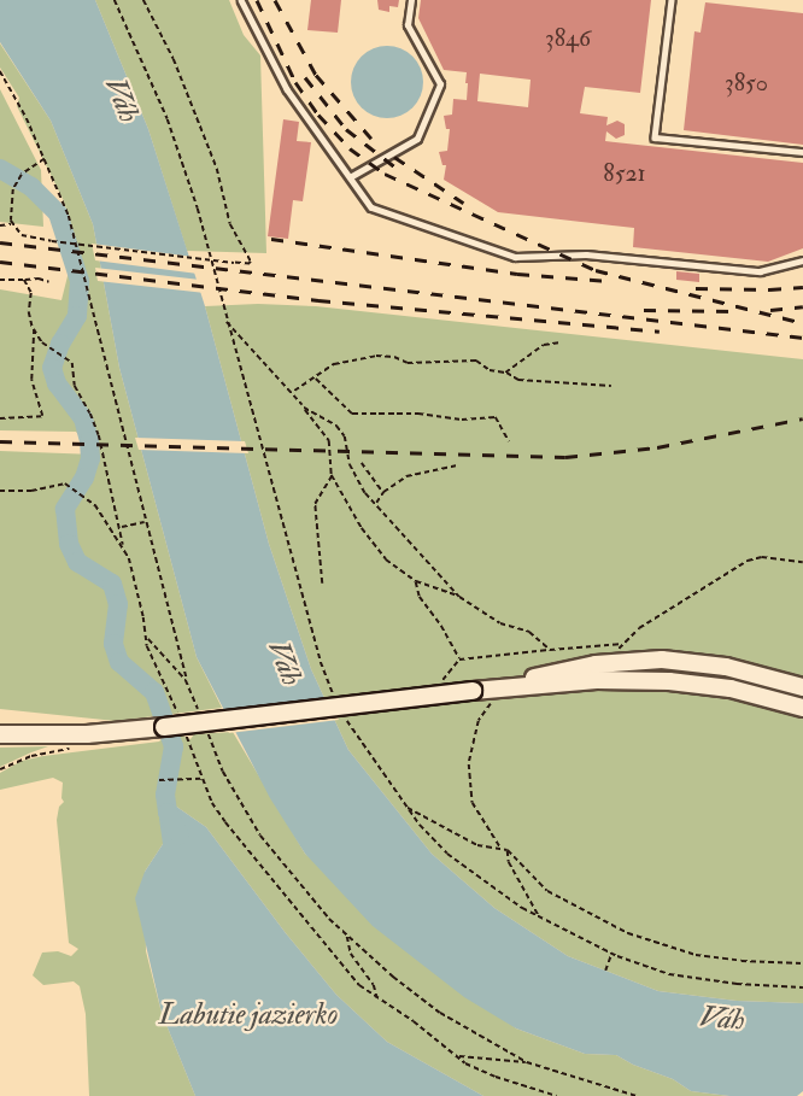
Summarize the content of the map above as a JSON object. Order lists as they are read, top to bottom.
{
  "water": ["Váh", "Labutie jazierko"],
  "house_numbers": ["3846", "3850", "8521"]
}
